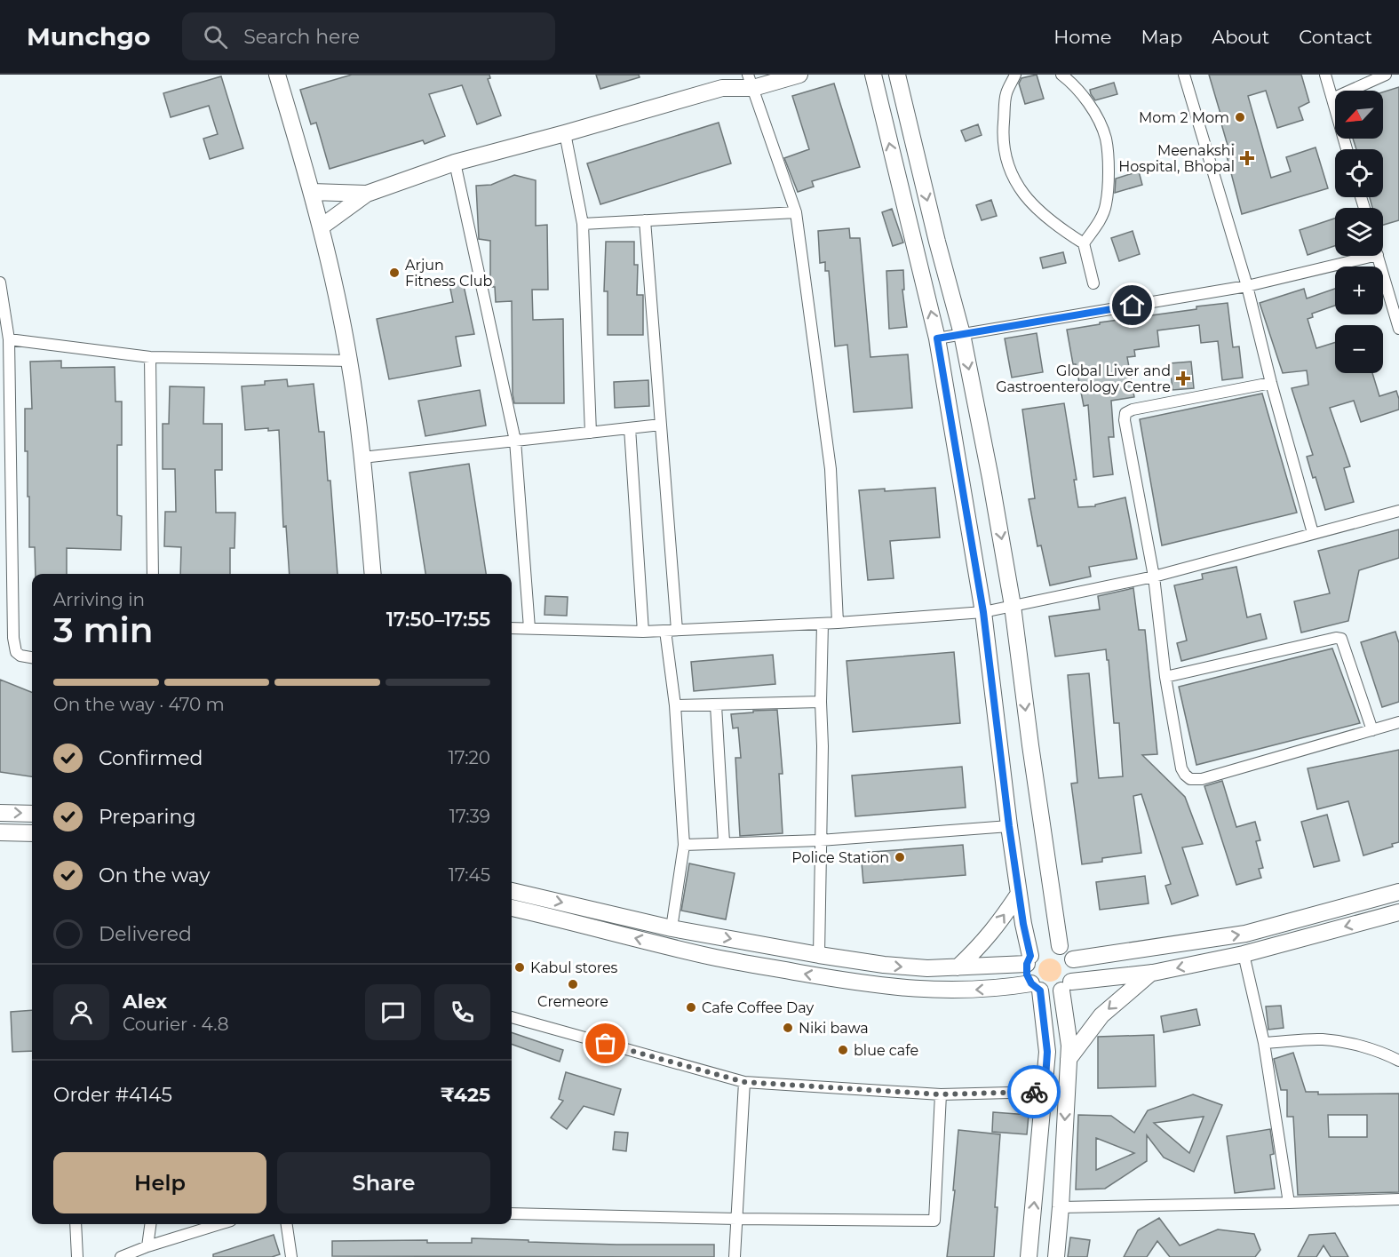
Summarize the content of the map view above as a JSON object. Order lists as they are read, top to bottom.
{
  "places": {
    "other": [
      "Mom 2 Mom",
      "Arjun Fitness Club",
      "Police Station",
      "Kabul stores",
      "Cremeore",
      "Cafe Coffee Day",
      "Niki bawa",
      "blue cafe"
    ],
    "health": ["Meenakshi Hospital, Bhopal", "Global Liver and Gastroenterology Centre"]
  },
  "north": "bottom left",
  "page": {
    "header": "Munchgo",
    "search": "Search here",
    "nav": [
      "Home",
      "Map",
      "About",
      "Contact"
    ],
    "map_buttons": ["+", "−"],
    "heading": ["3 min", "Arriving in", "17:50–17:55"],
    "panel": [
      "Alex",
      "Courier · 4.8",
      "Order #4145",
      "₹425"
    ],
    "bar": "On the way · 470 m",
    "list": [
      ["Confirmed", "17:20"],
      ["Preparing", "17:39"],
      ["On the way", "17:45"],
      "Delivered"
    ],
    "buttons": ["Help", "Share"]
  }
}
